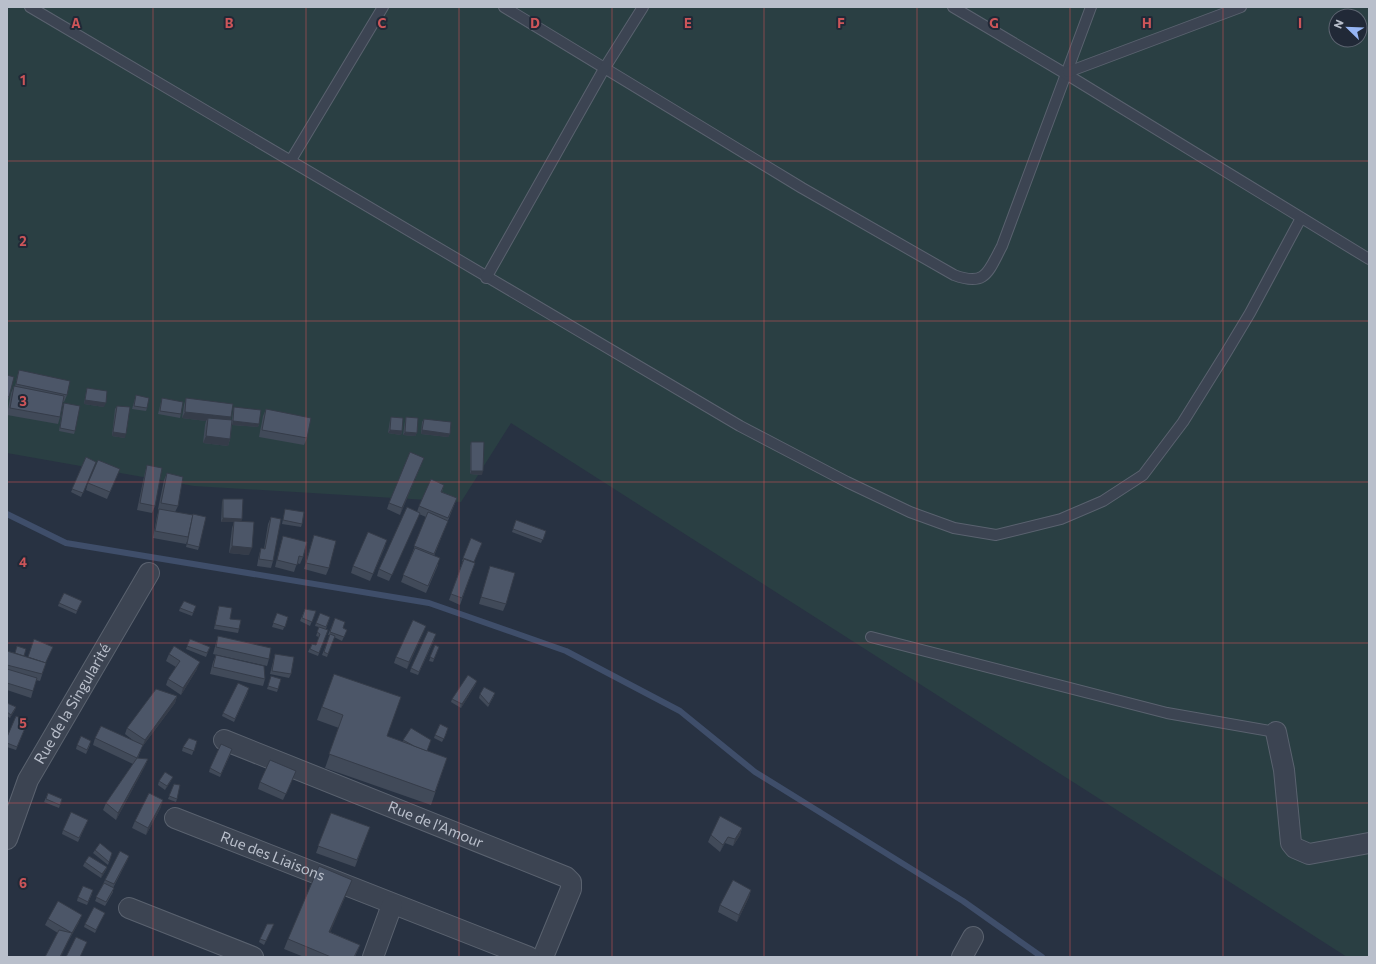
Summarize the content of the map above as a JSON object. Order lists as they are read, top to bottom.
{
  "streets": {
    "street": ["Rue de la Singularité", "Rue de l'Amour", "Rue des Liaisons"]
  },
  "north": "top left",
  "grid": {
    "columns": [
      "A",
      "B",
      "C",
      "D",
      "E",
      "F",
      "G",
      "H",
      "I"
    ],
    "rows": [
      "1",
      "2",
      "3",
      "4",
      "5",
      "6"
    ]
  }
}
